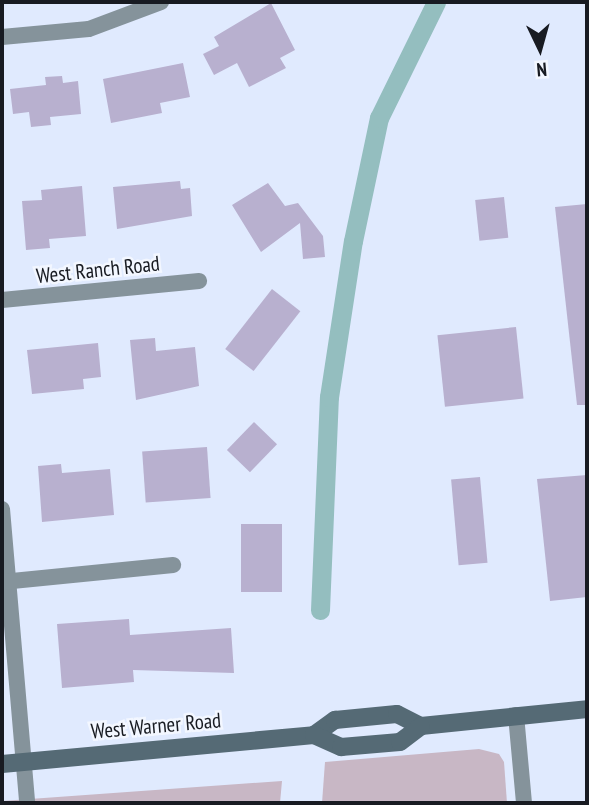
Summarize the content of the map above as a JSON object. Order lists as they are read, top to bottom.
{
  "streets": {
    "main road": ["West Warner Road"],
    "street": ["West Ranch Road"]
  },
  "north": "bottom"
}
